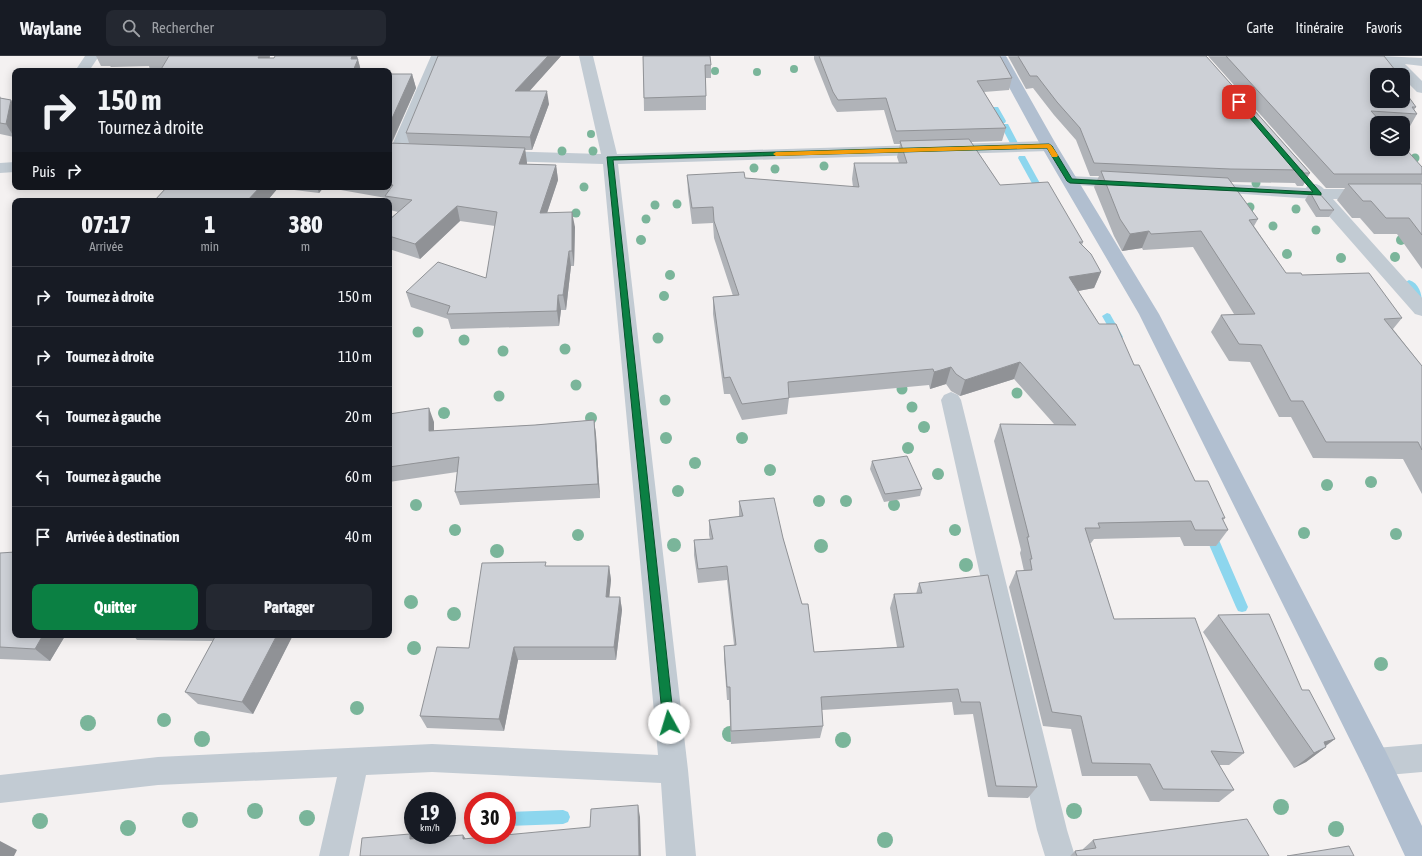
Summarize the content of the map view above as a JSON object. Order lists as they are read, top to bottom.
{
  "page": {
    "header": "Waylane",
    "search": "Rechercher",
    "nav": ["Carte", "Itinéraire", "Favoris"],
    "turn": ["150 m", "Tournez à droite"],
    "then": "Puis",
    "eta": [
      "07:17",
      "Arrivée",
      "1",
      "min",
      "380",
      "m"
    ],
    "list": [
      {
        "name": "Tournez à droite",
        "value": "150 m"
      },
      {
        "name": "Tournez à droite",
        "value": "110 m"
      },
      {
        "name": "Tournez à gauche",
        "value": "20 m"
      },
      {
        "name": "Tournez à gauche",
        "value": "60 m"
      },
      {
        "name": "Arrivée à destination",
        "value": "40 m"
      }
    ],
    "buttons": ["Quitter", "Partager"],
    "speed": "19 km/h",
    "limit": "30"
  }
}
